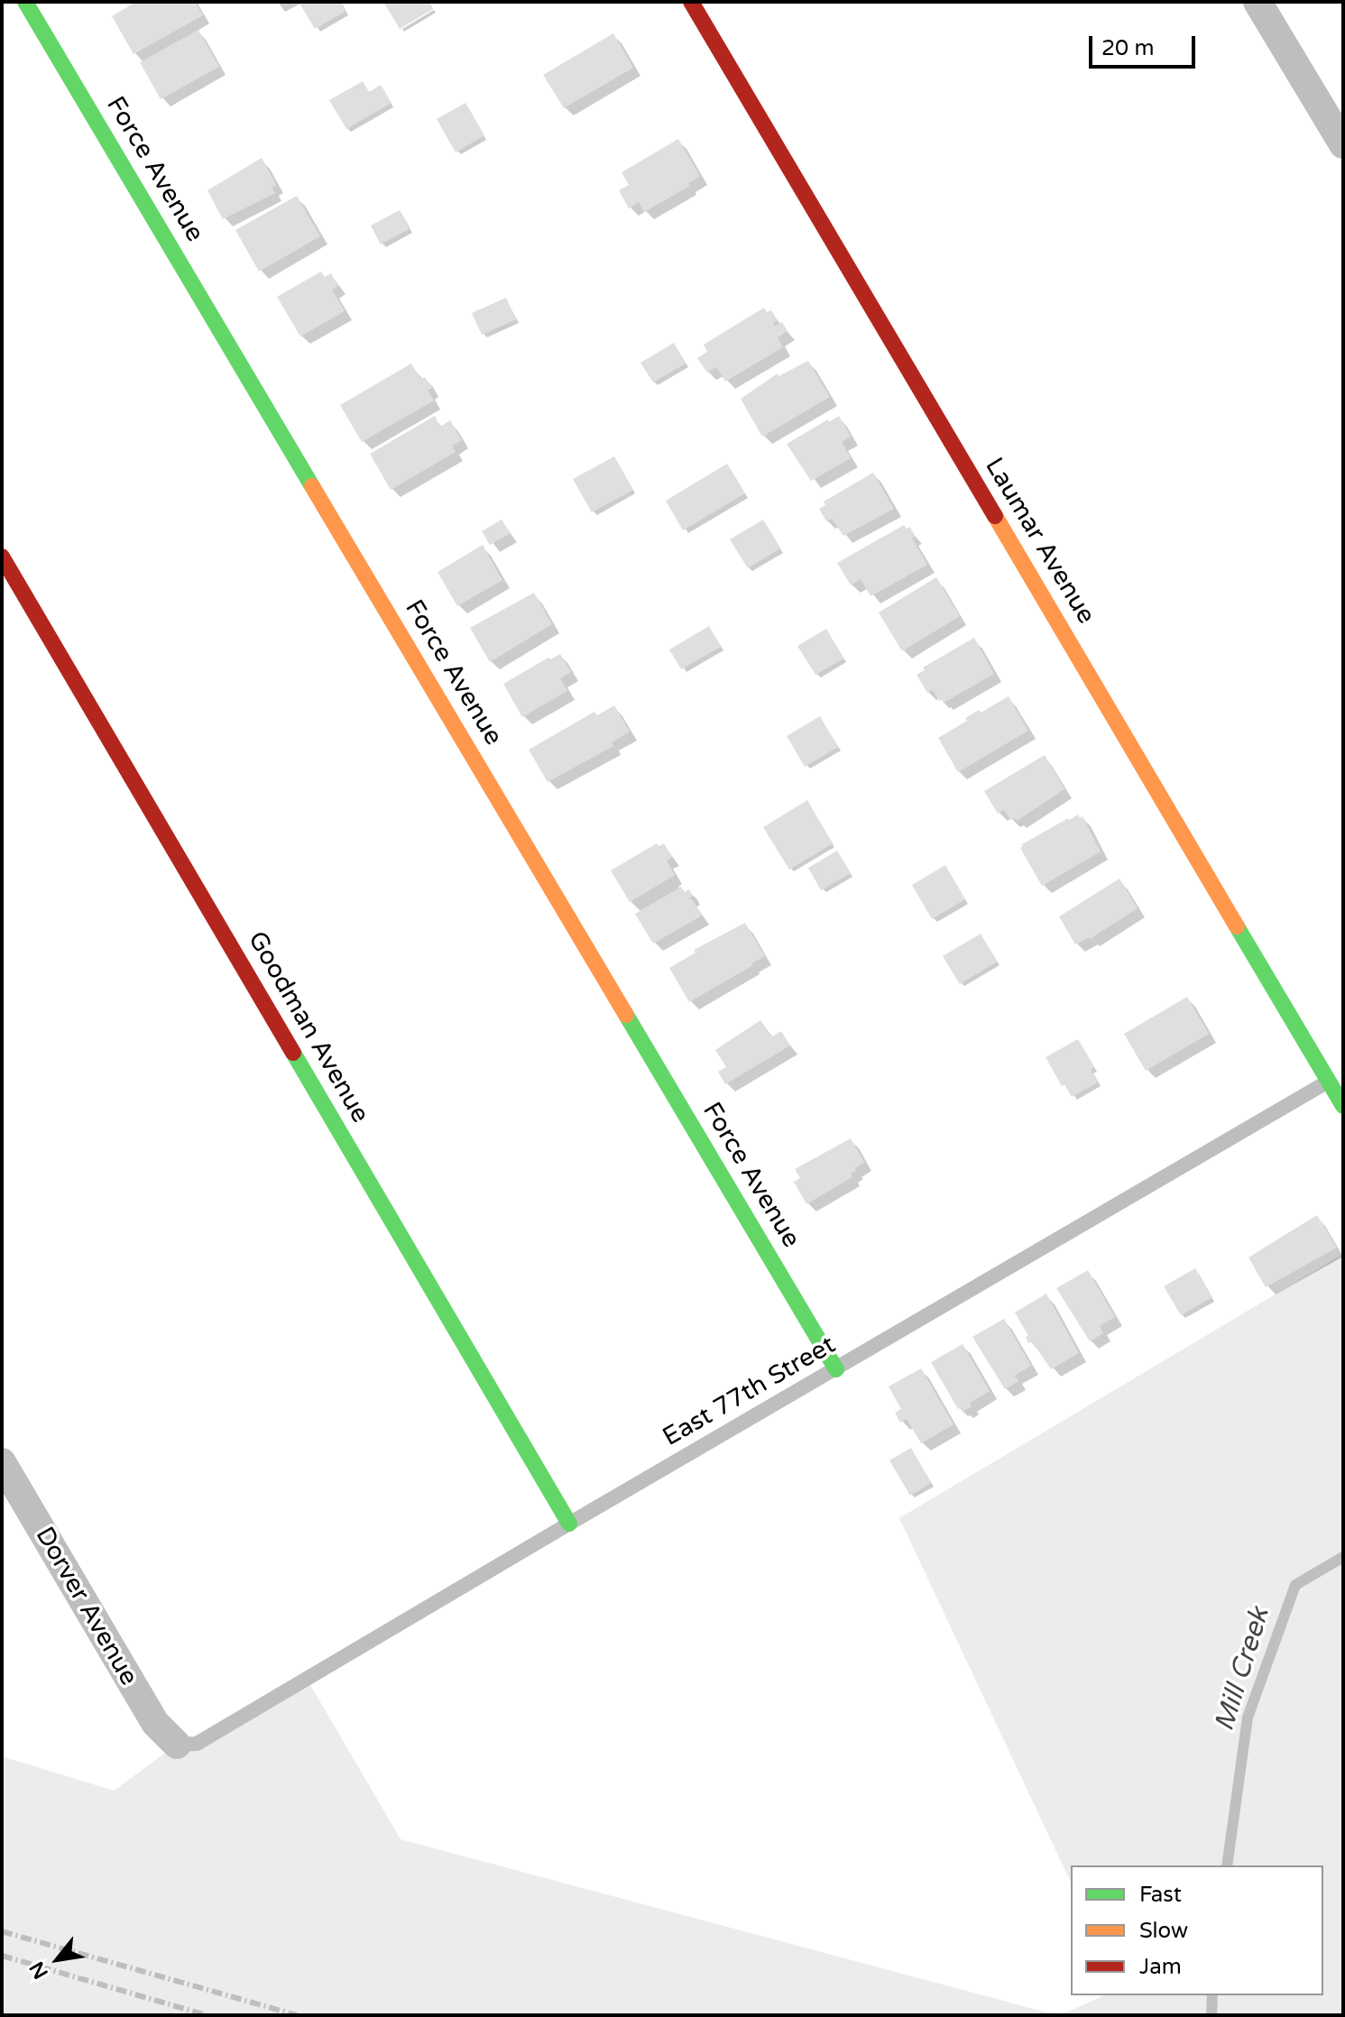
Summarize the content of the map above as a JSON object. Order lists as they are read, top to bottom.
{
  "streets": {
    "street": [
      "Force Avenue",
      "Laumar Avenue",
      "Goodman Avenue",
      "Dorver Avenue"
    ],
    "lane": ["East 77th Street"]
  },
  "crossings": [
    ["Force Avenue", "East 77th Street"],
    ["Laumar Avenue", "East 77th Street"],
    ["Goodman Avenue", "East 77th Street"],
    ["East 77th Street", "Dorver Avenue"]
  ],
  "water": ["Mill Creek"],
  "legend": ["Fast", "Slow", "Jam"],
  "scale_bar": "20 m",
  "north": "bottom left"
}
